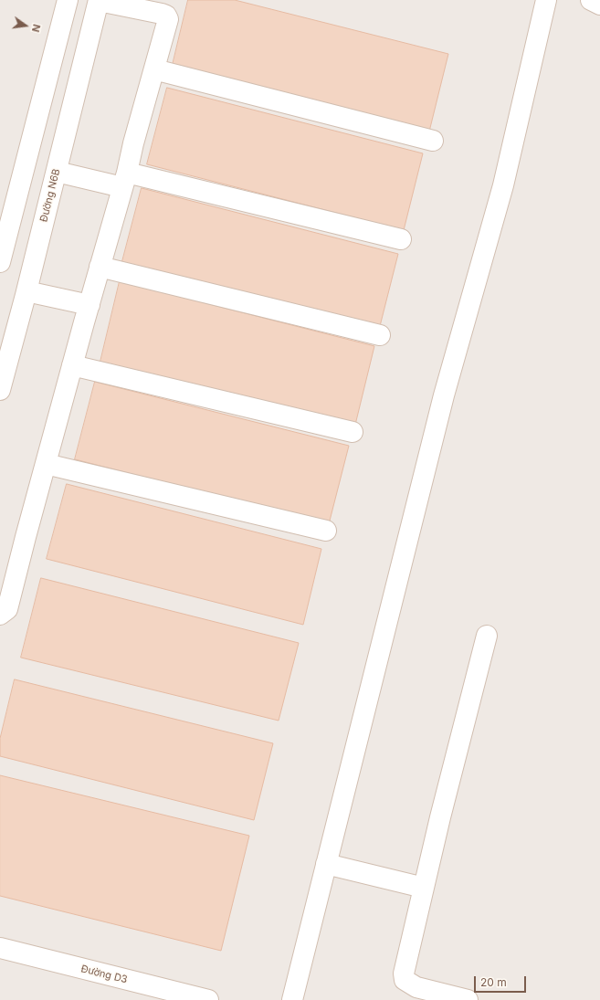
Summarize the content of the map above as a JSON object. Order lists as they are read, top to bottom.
{
  "streets": {
    "street": ["Đường N6B", "Đường D3"]
  },
  "scale_bar": "20 m",
  "north": "right"
}
